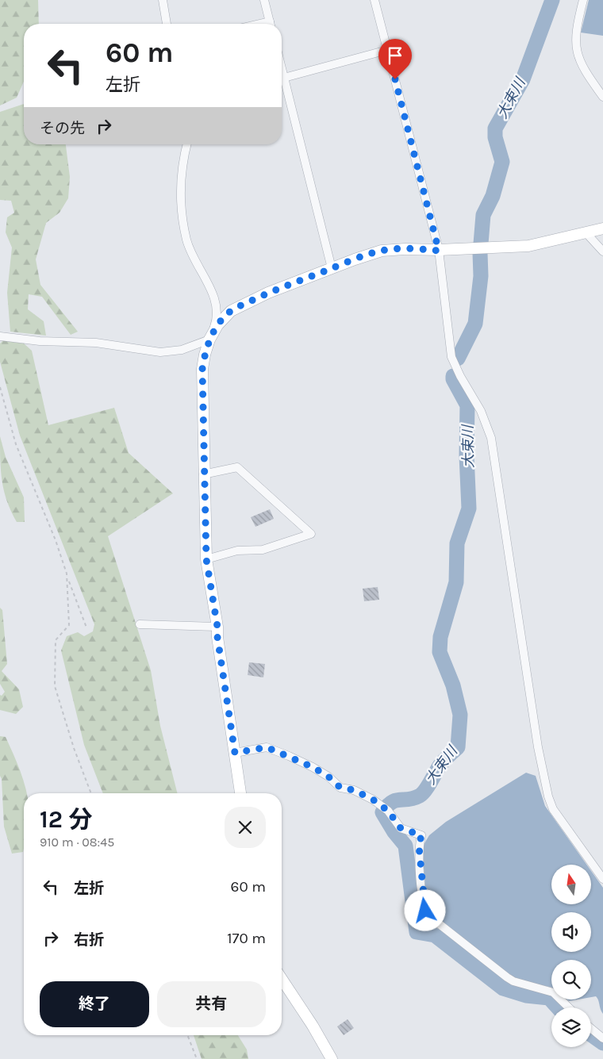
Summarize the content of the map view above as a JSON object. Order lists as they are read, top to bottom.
{
  "water": ["大束川"],
  "north": "top",
  "page": {
    "turn": ["60 m", "左折"],
    "then": "その先",
    "heading": ["12 分", "910 m · 08:45"],
    "list": [
      {
        "name": "左折",
        "value": "60 m"
      },
      {
        "name": "右折",
        "value": "170 m"
      }
    ],
    "buttons": ["終了", "共有"]
  }
}
